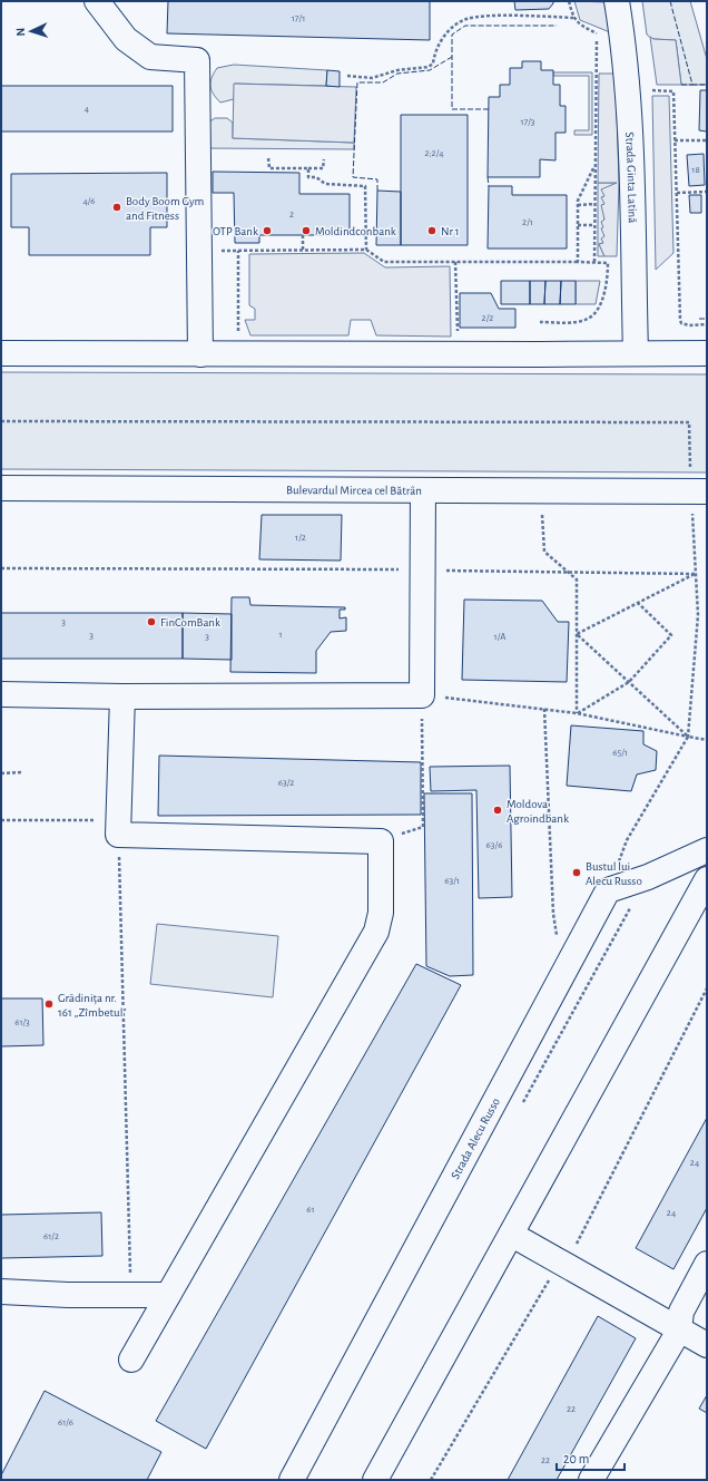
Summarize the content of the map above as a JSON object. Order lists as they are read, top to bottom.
{
  "streets": {
    "main road": ["Strada Ginta Latină", "Bulevardul Mircea cel Bătrân", "Strada Alecu Russo"]
  },
  "places": [
    "Body Boom Gym and Fitness",
    "OTP Bank",
    "Moldindconbank",
    "Nr 1",
    "FinComBank",
    "Moldova Agroindbank",
    "Bustul lui Alecu Russo",
    "Grădinița nr. 161 „Zîmbetul”"
  ],
  "house_numbers": [
    "17/1",
    "4",
    "17/3",
    "2;2/4",
    "18",
    "4/6",
    "2",
    "2/1",
    "2/2",
    "1/2",
    "3",
    "1",
    "3",
    "3",
    "1/A",
    "65/1",
    "63/2",
    "63/6",
    "63/1",
    "61/3",
    "24",
    "61",
    "24",
    "61/2",
    "22",
    "61/6",
    "22"
  ],
  "scale_bar": "20 m",
  "north": "left"
}
